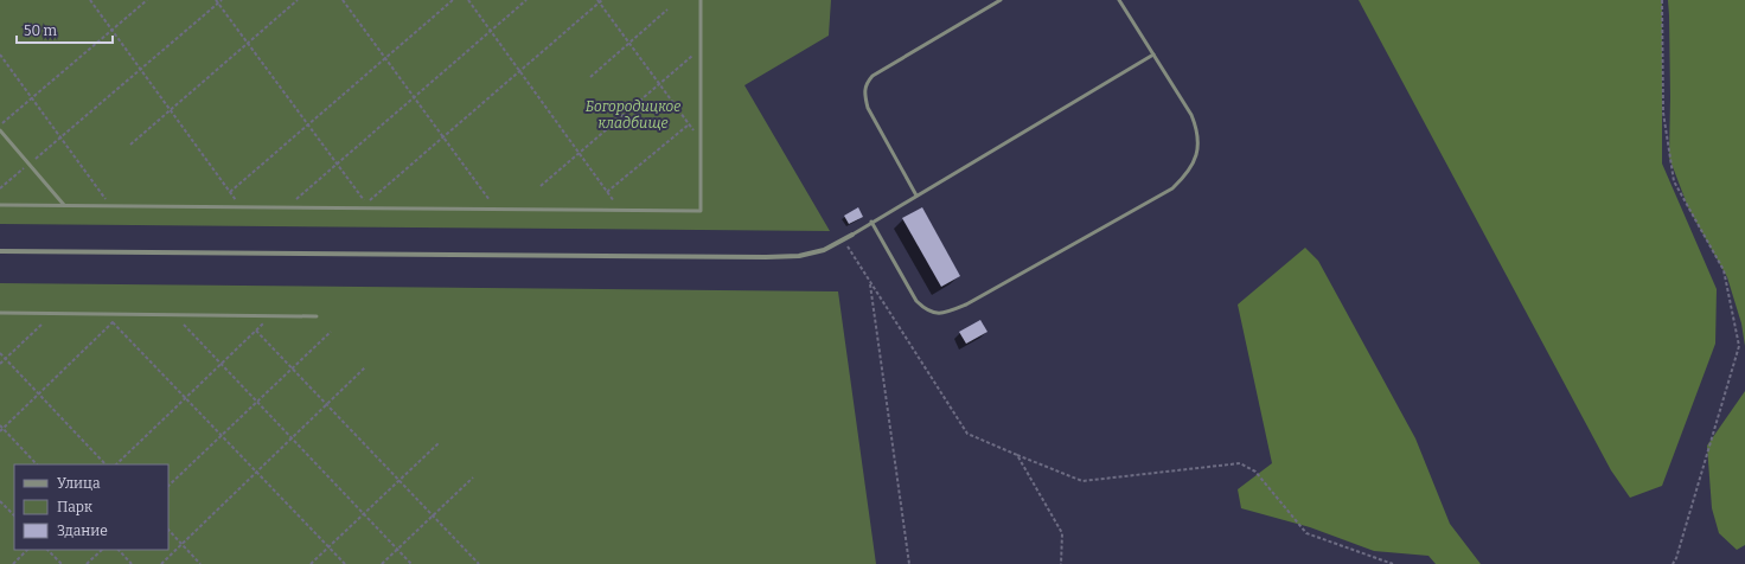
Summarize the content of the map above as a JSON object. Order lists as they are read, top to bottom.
{
  "parks": ["Богородицкое кладбище"],
  "legend": ["Улица", "Парк", "Здание"],
  "scale_bar": "50 m"
}
